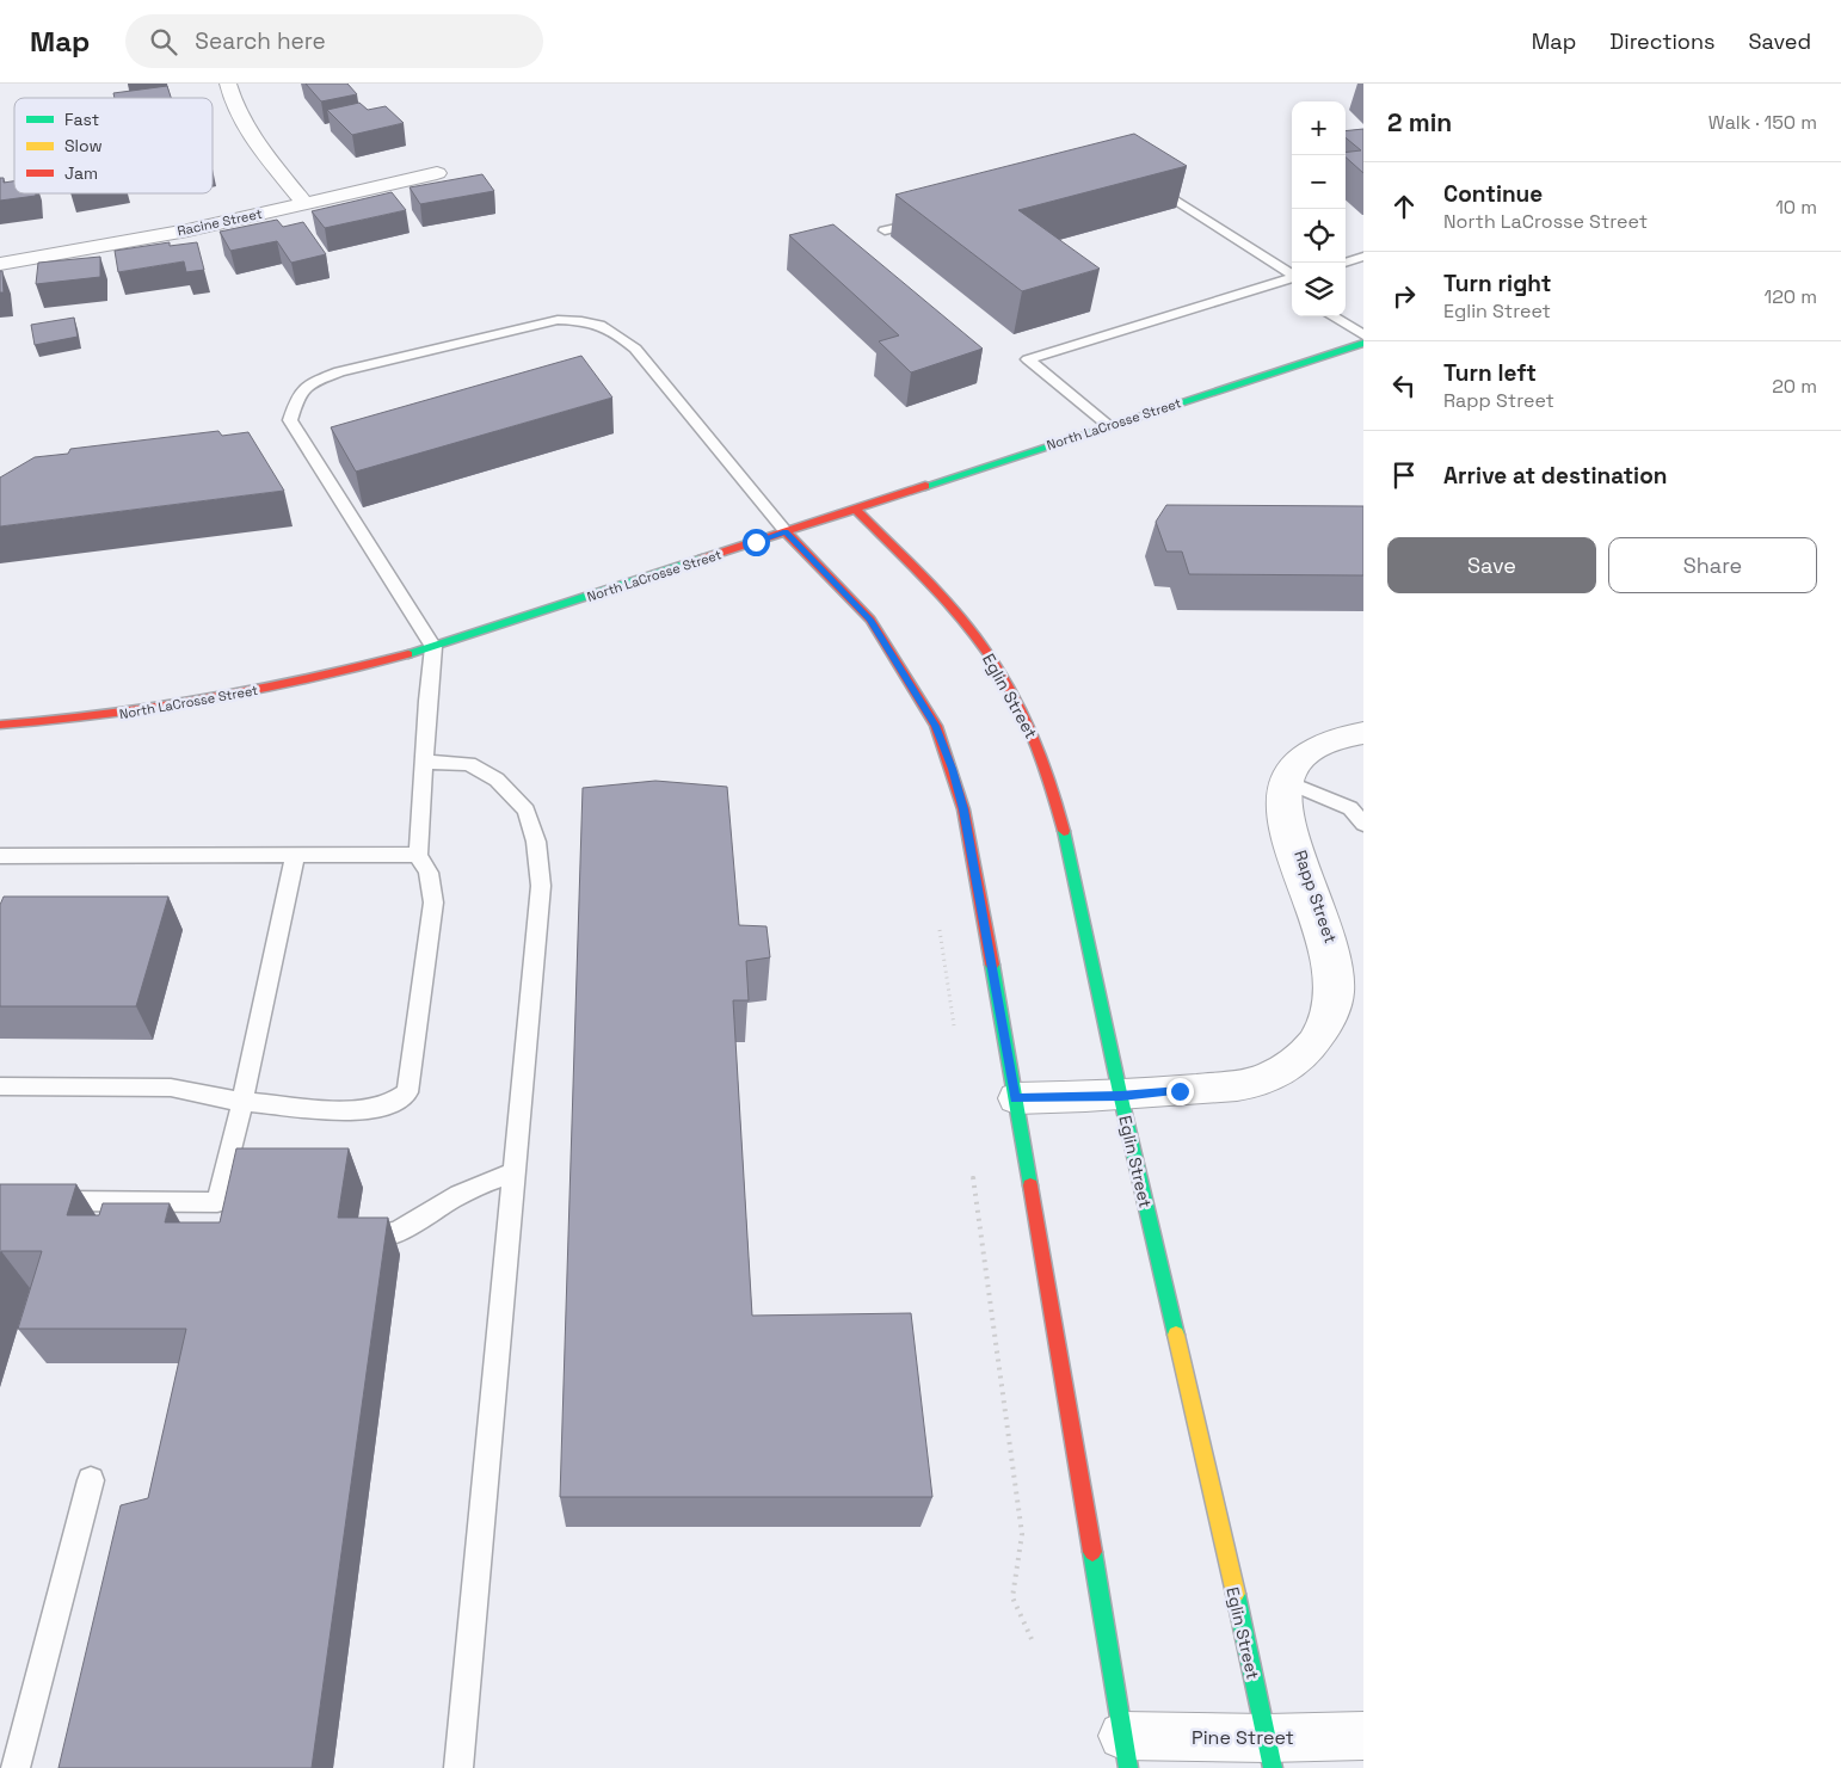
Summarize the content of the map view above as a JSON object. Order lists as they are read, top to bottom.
{
  "streets": {
    "street": [
      "Racine Street",
      "North LaCrosse Street",
      "Eglin Street",
      "Rapp Street",
      "Pine Street"
    ]
  },
  "crossings": [
    ["North LaCrosse Street", "Eglin Street"],
    ["Eglin Street", "Rapp Street"],
    ["Eglin Street", "Pine Street"]
  ],
  "legend": ["Fast", "Slow", "Jam"],
  "page": {
    "header": "Map",
    "search": "Search here",
    "nav": ["Map", "Directions", "Saved"],
    "heading": ["2 min", "Walk · 150 m"],
    "map_buttons": ["+", "−"],
    "list": [
      ["Continue", "North LaCrosse Street", "10 m"],
      ["Turn right", "Eglin Street", "120 m"],
      ["Turn left", "Rapp Street", "20 m"],
      "Arrive at destination"
    ],
    "buttons": ["Save", "Share"]
  }
}
